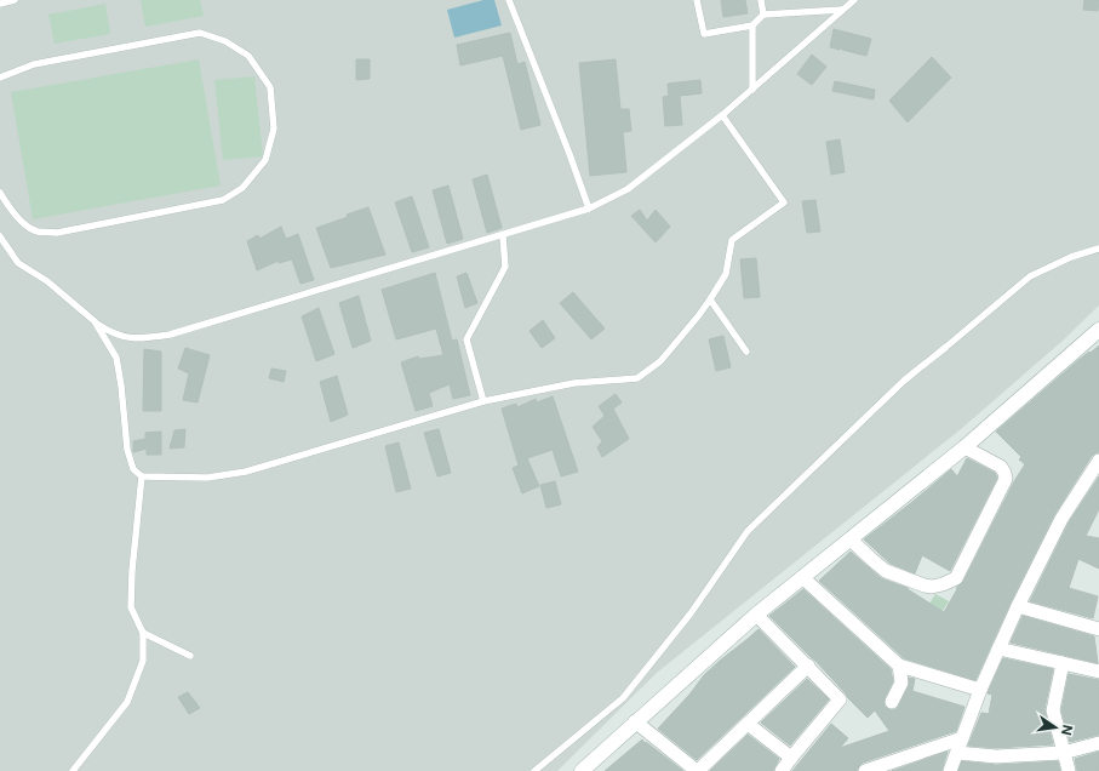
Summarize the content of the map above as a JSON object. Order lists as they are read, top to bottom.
{
  "north": "right"
}
